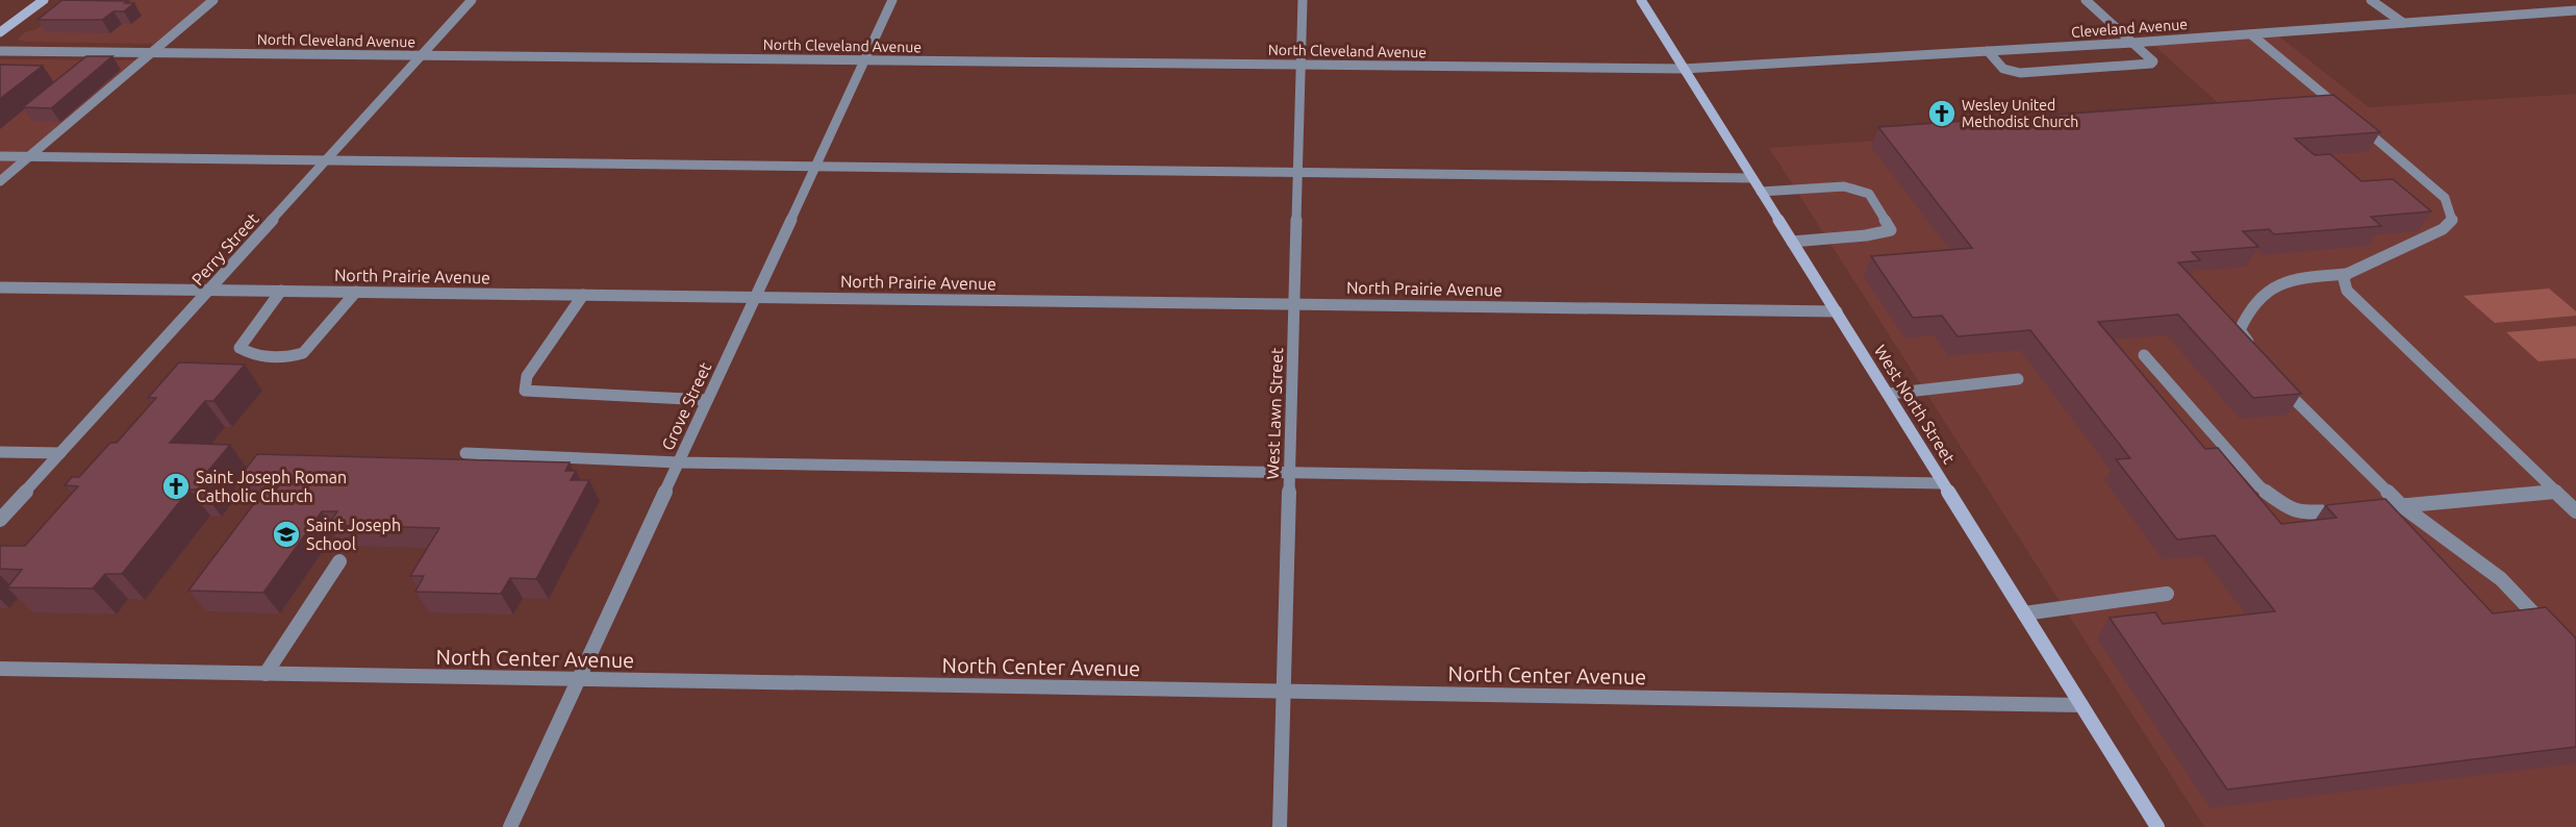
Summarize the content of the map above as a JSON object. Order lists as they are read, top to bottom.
{
  "streets": {
    "main road": ["West North Street"],
    "street": [
      "Cleveland Avenue",
      "North Cleveland Avenue",
      "Perry Street",
      "North Prairie Avenue",
      "Grove Street",
      "West Lawn Street",
      "North Center Avenue"
    ]
  },
  "crossings": [
    ["Cleveland Avenue", "North Cleveland Avenue"],
    ["Cleveland Avenue", "West North Street"],
    ["North Cleveland Avenue", "Perry Street"],
    ["North Cleveland Avenue", "West North Street"],
    ["North Cleveland Avenue", "Grove Street"],
    ["North Cleveland Avenue", "West Lawn Street"],
    ["Perry Street", "North Prairie Avenue"],
    ["North Prairie Avenue", "West North Street"],
    ["North Prairie Avenue", "Grove Street"],
    ["North Prairie Avenue", "West Lawn Street"],
    ["West North Street", "North Center Avenue"],
    ["Grove Street", "North Center Avenue"],
    ["West Lawn Street", "North Center Avenue"]
  ],
  "places": {
    "church": ["Wesley United Methodist Church", "Saint Joseph Roman Catholic Church"],
    "school or university": ["Saint Joseph School"]
  }
}
